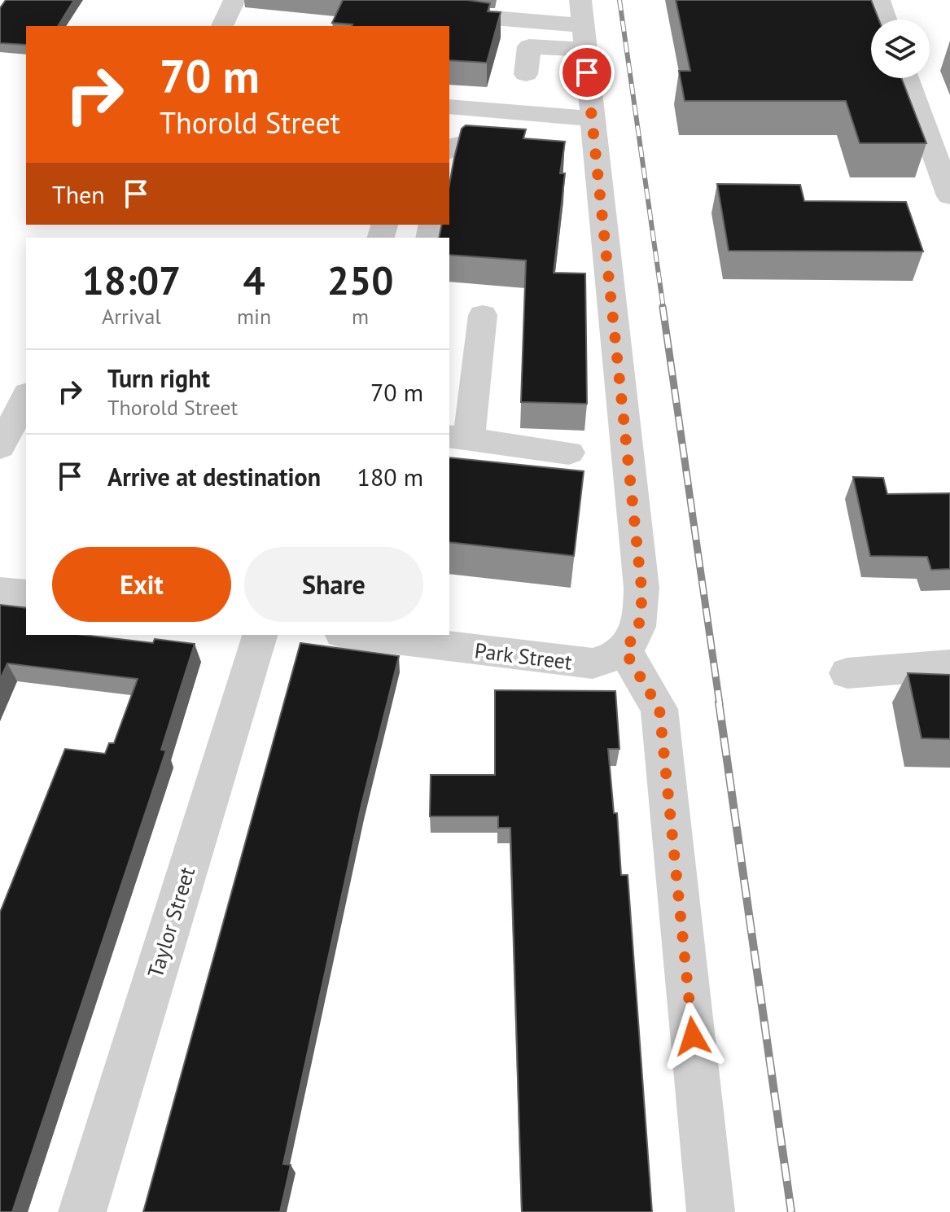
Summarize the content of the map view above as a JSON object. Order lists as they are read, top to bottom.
{
  "streets": {
    "street": ["Park Street", "Taylor Street"]
  },
  "page": {
    "turn": ["70 m", "Thorold Street"],
    "then": "Then",
    "eta": [
      "18:07",
      "Arrival",
      "4",
      "min",
      "250",
      "m"
    ],
    "list": [
      {
        "name": "Turn right",
        "note": "Thorold Street",
        "value": "70 m"
      },
      {
        "name": "Arrive at destination",
        "value": "180 m"
      }
    ],
    "buttons": ["Exit", "Share"]
  }
}
